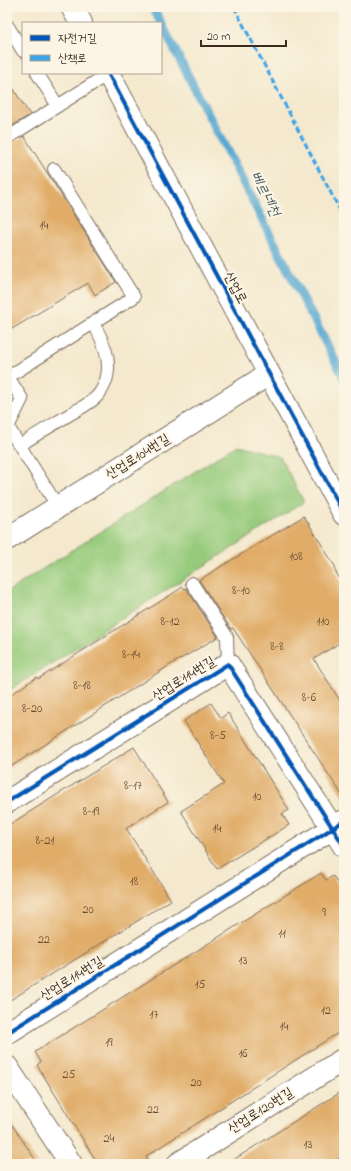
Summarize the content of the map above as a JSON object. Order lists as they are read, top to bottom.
{
  "streets": {
    "street": [
      "산업로",
      "산업로104번길",
      "산업로114번길",
      "산업로120번길"
    ]
  },
  "crossings": [
    ["산업로", "산업로104번길"]
  ],
  "water": ["베르네천"],
  "house_numbers": [
    "14",
    "108",
    "8-10",
    "8-12",
    "110",
    "8-8",
    "8-14",
    "8-18",
    "8-6",
    "8-20",
    "8-5",
    "8-17",
    "10",
    "8-19",
    "14",
    "8-21",
    "18",
    "20",
    "9",
    "11",
    "22",
    "13",
    "15",
    "12",
    "17",
    "14",
    "19",
    "16",
    "25",
    "20",
    "22",
    "24",
    "13"
  ],
  "legend": ["자전거길", "산책로"],
  "scale_bar": "20 m"
}
